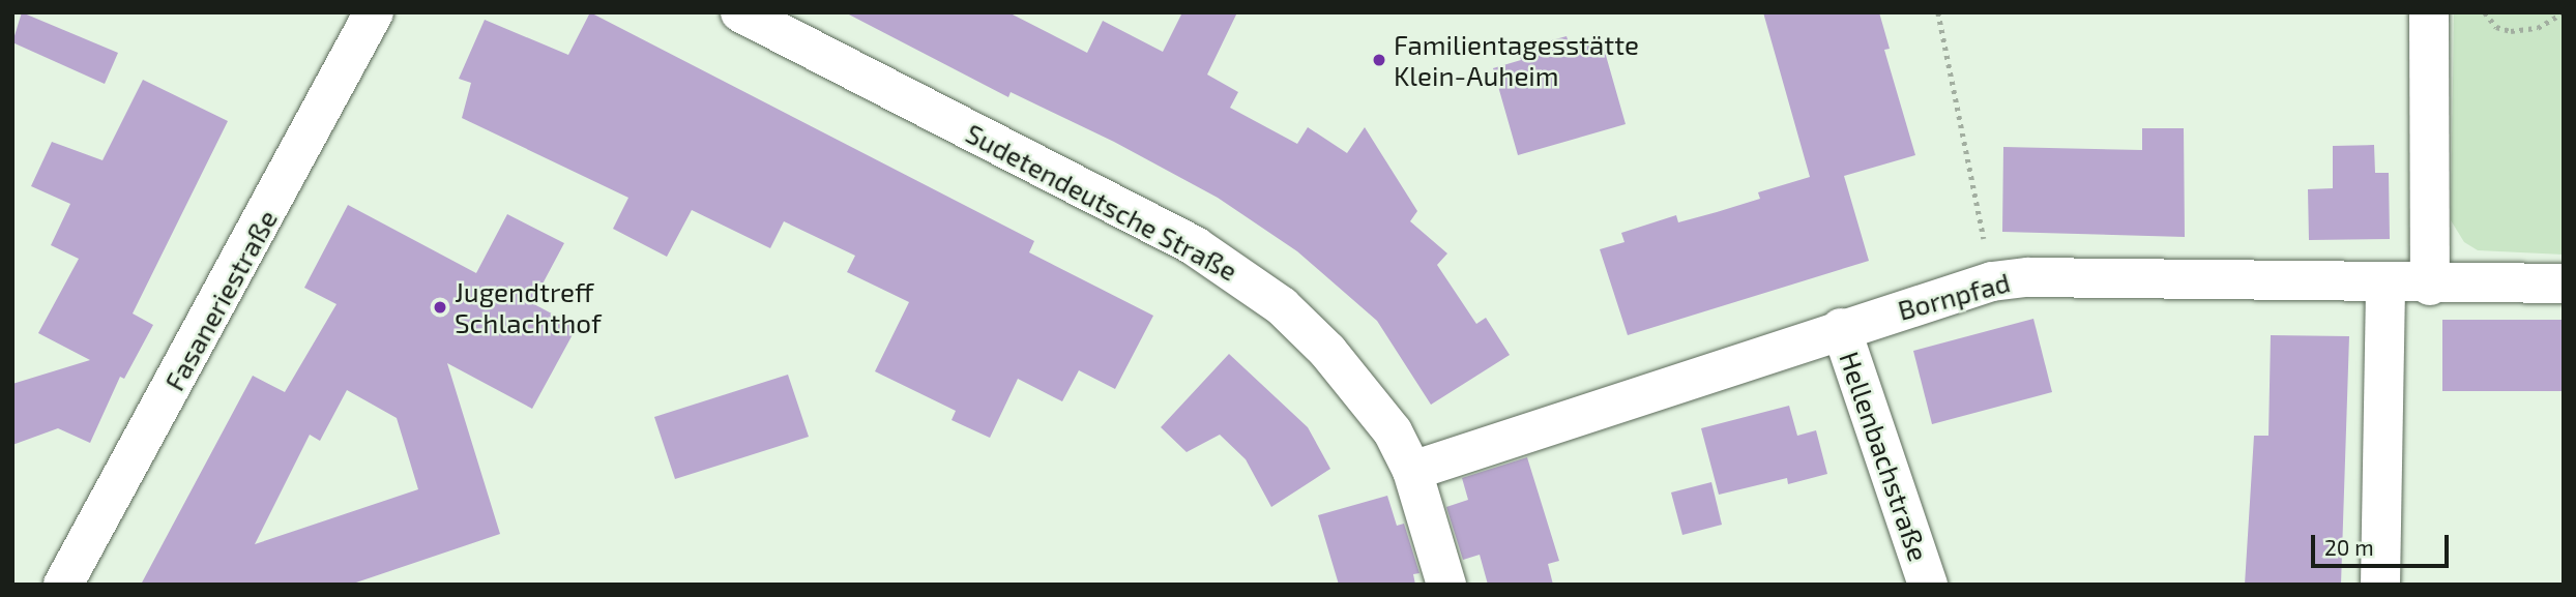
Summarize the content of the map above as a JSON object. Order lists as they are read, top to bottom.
{
  "streets": {
    "street": [
      "Sudetendeutsche Straße",
      "Bornpfad",
      "Fasaneriestraße",
      "Hellenbachstraße"
    ]
  },
  "crossings": [
    ["Sudetendeutsche Straße", "Bornpfad"],
    ["Bornpfad", "Hellenbachstraße"]
  ],
  "places": ["Familientagesstätte Klein-Auheim", "Jugendtreff Schlachthof"],
  "scale_bar": "20 m"
}
